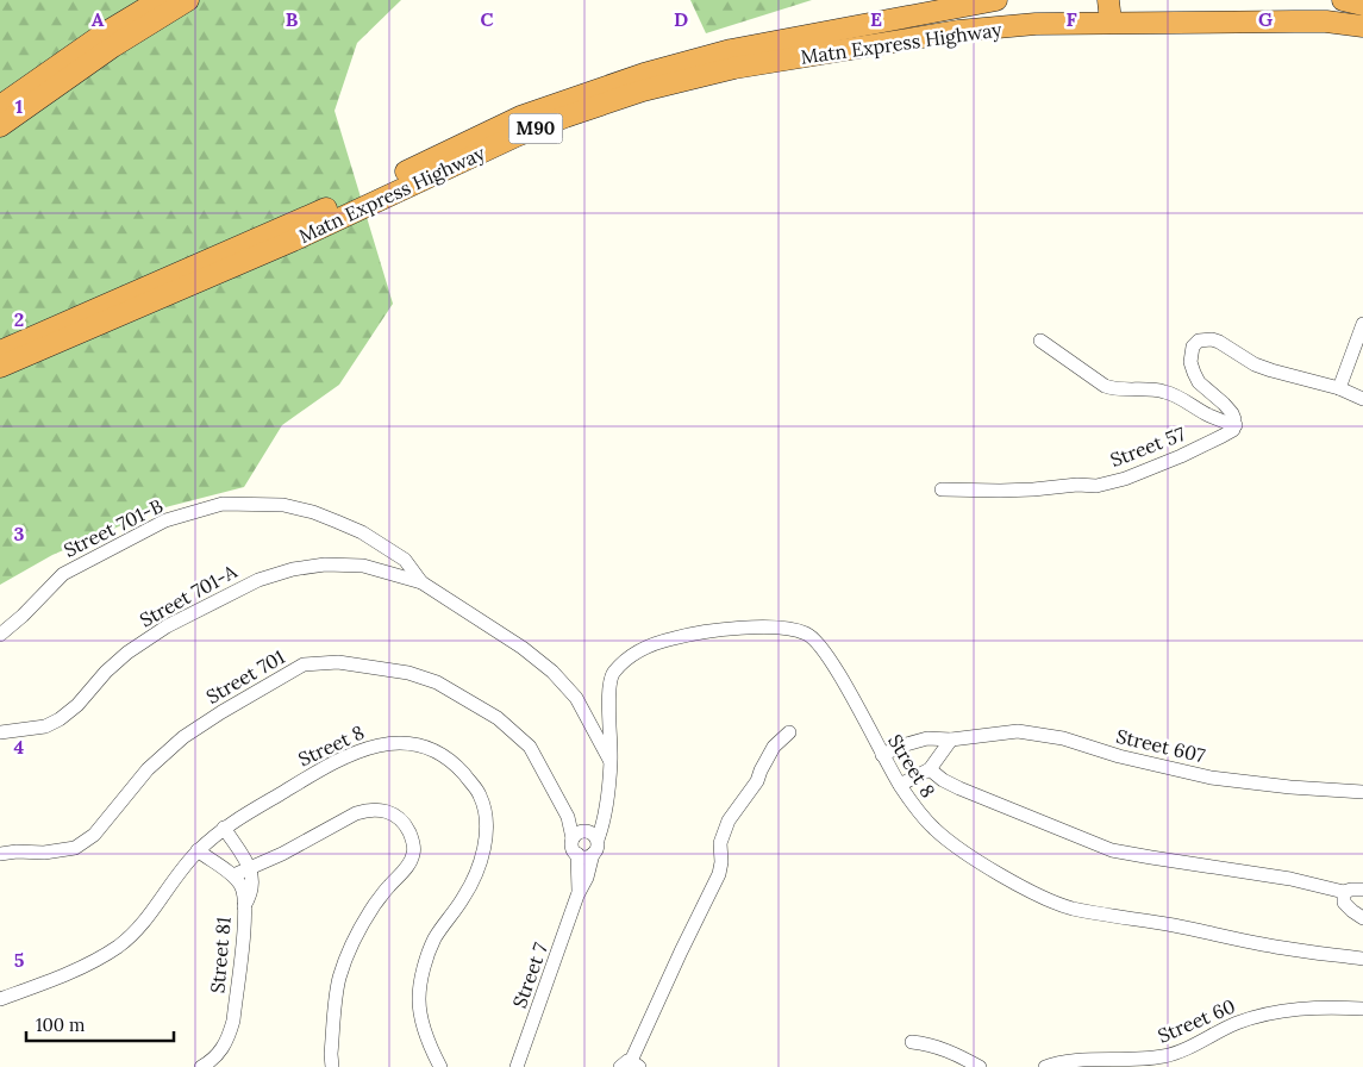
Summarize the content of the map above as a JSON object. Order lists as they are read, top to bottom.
{
  "streets": {
    "highway": ["Matn Express Highway", "M90"],
    "street": [
      "Street 57",
      "Street 701-B",
      "Street 701-A",
      "Street 701",
      "Street 8",
      "Street 607",
      "Street 81",
      "Street 7",
      "Street 60"
    ]
  },
  "crossings": [
    ["Street 701-B", "Street 701-A"],
    ["Street 701", "Street 8"],
    ["Street 701", "Street 7"],
    ["Street 8", "Street 607"],
    ["Street 8", "Street 7"]
  ],
  "scale_bar": "100 m",
  "grid": {
    "columns": [
      "A",
      "B",
      "C",
      "D",
      "E",
      "F",
      "G"
    ],
    "rows": [
      "1",
      "2",
      "3",
      "4",
      "5"
    ]
  }
}
